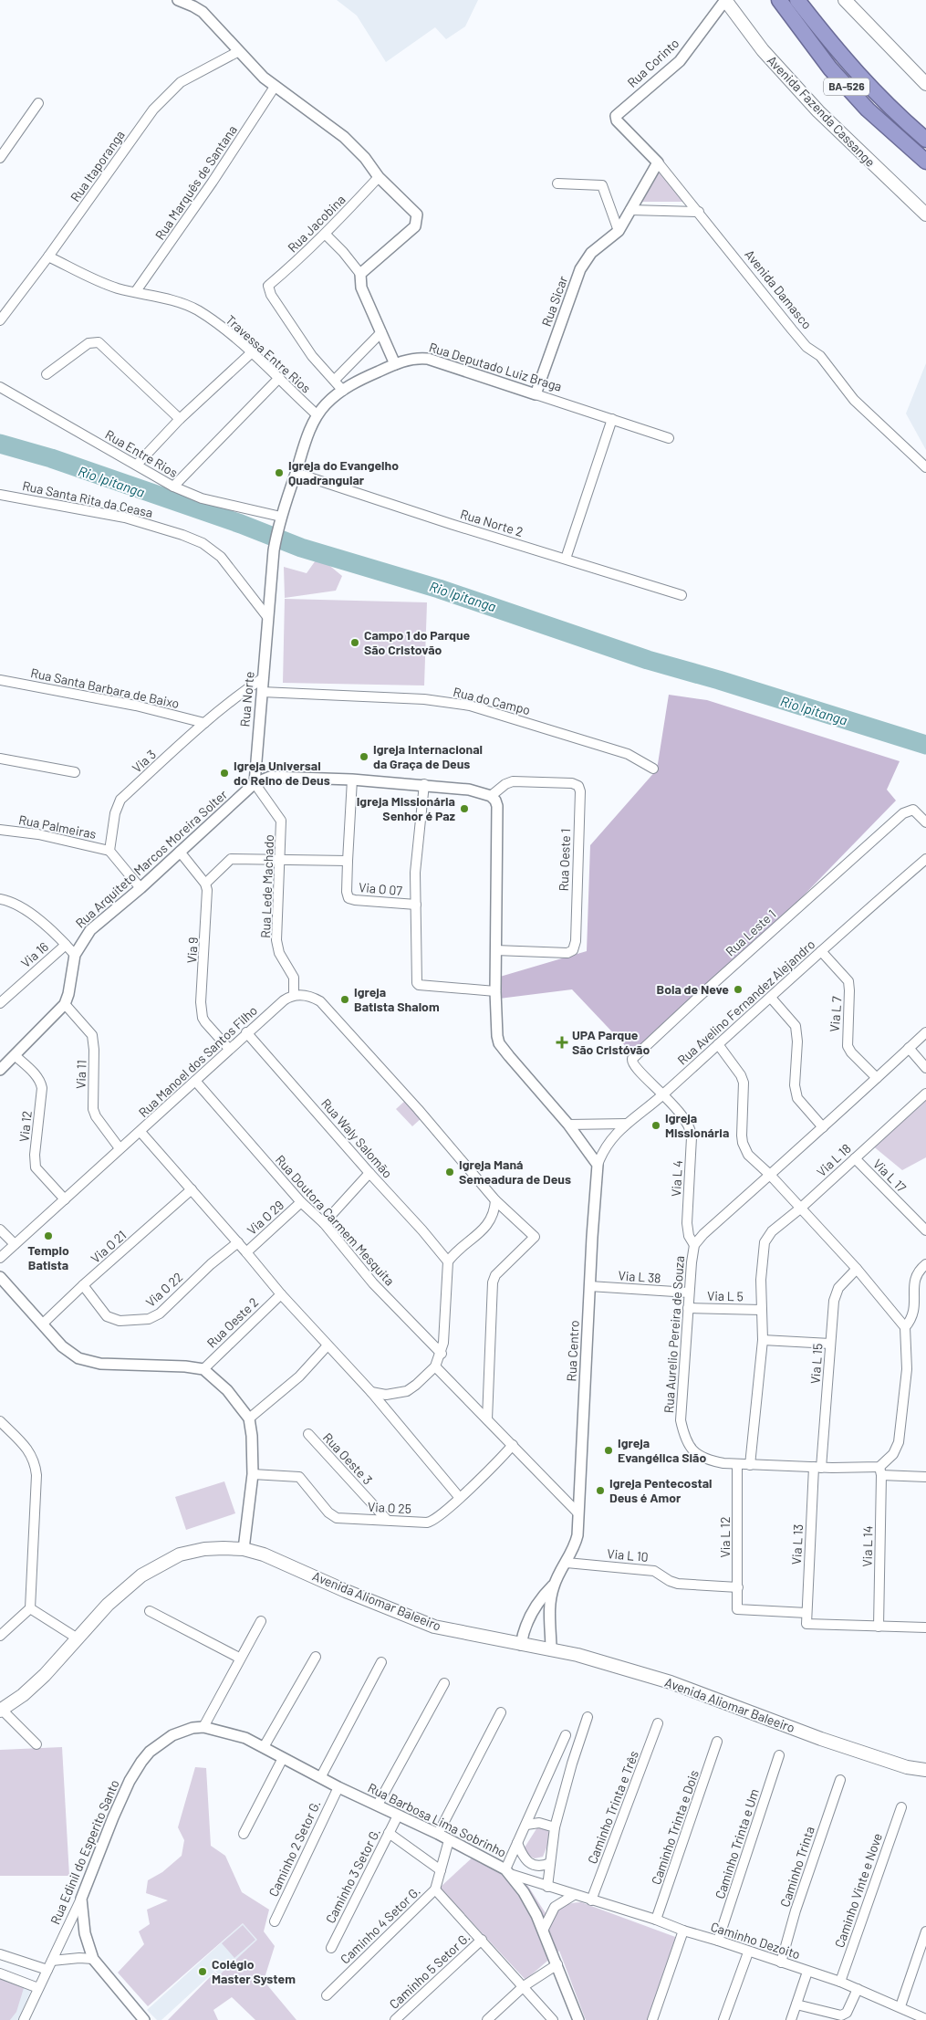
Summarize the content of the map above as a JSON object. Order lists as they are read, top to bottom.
{
  "streets": {
    "highway": ["BA-526"],
    "main road": ["Avenida Fazenda Cassange", "Avenida Aliomar Baleeiro"],
    "street": [
      "Rua Corinto",
      "Rua Itaporanga",
      "Rua Marquês de Santana",
      "Rua Jacobina",
      "Avenida Damasco",
      "Rua Sicar",
      "Travessa Entre Rios",
      "Rua Deputado Luiz Braga",
      "Rua Entre Rios",
      "Rua Santa Rita da Ceasa",
      "Rua Norte 2",
      "Rua Santa Barbara de Baixo",
      "Rua Norte",
      "Rua do Campo",
      "Via 3",
      "Rua Palmeiras",
      "Rua Arquiteto Marcos Moreira Solter",
      "Rua Oeste 1",
      "Rua Lede Machado",
      "Via O 07",
      "Rua Leste 1",
      "Via 9",
      "Via 16",
      "Rua Avelino Fernandez Alejandro",
      "Via L 7",
      "Rua Manoel dos Santos Filho",
      "Via 11",
      "Via 12",
      "Rua Waly Salomão",
      "Via L 18",
      "Via L 17",
      "Via L 4",
      "Via O 29",
      "Rua Doutora Carmem Mesquita",
      "Via O 21",
      "Via L 38",
      "Via O 22",
      "Via L 5",
      "Rua Oeste 2",
      "Rua Aurelio Pereira de Souza",
      "Rua Centro",
      "Via L 15",
      "Rua Oeste 3",
      "Via O 25",
      "Via L 12",
      "Via L 13",
      "Via L 14",
      "Via L 10",
      "Caminho Trinta e Três",
      "Rua Barbosa Lima Sobrinho",
      "Caminho Trinta e Dois",
      "Caminho Trinta e Um",
      "Caminho 2 Setor G.",
      "Rua Edinil do Esperito Santo",
      "Caminho Trinta",
      "Caminho 3 Setor G.",
      "Caminho Vinte e Nove",
      "Caminho 4 Setor G.",
      "Caminho Dezoito",
      "Caminho 5 Setor G."
    ]
  },
  "crossings": [
    ["Rua Corinto", "Avenida Fazenda Cassange"],
    ["Rua Corinto", "Avenida Damasco"],
    ["Rua Itaporanga", "Travessa Entre Rios"],
    ["Rua Marquês de Santana", "Travessa Entre Rios"],
    ["Rua Sicar", "Rua Deputado Luiz Braga"],
    ["Travessa Entre Rios", "Rua Deputado Luiz Braga"],
    ["Rua Deputado Luiz Braga", "Rua Entre Rios"],
    ["Rua Deputado Luiz Braga", "Rua Santa Rita da Ceasa"],
    ["Rua Deputado Luiz Braga", "Rua Norte 2"],
    ["Rua Deputado Luiz Braga", "Rua Norte"],
    ["Rua Santa Rita da Ceasa", "Rua Norte"],
    ["Rua Santa Barbara de Baixo", "Via 3"],
    ["Rua Norte", "Rua do Campo"],
    ["Rua Norte", "Via 3"],
    ["Rua Norte", "Rua Arquiteto Marcos Moreira Solter"],
    ["Rua Norte", "Rua Lede Machado"],
    ["Via 3", "Rua Palmeiras"],
    ["Rua Arquiteto Marcos Moreira Solter", "Rua Lede Machado"],
    ["Rua Arquiteto Marcos Moreira Solter", "Via 11"],
    ["Rua Arquiteto Marcos Moreira Solter", "Via 12"],
    ["Rua Lede Machado", "Rua Manoel dos Santos Filho"],
    ["Rua Leste 1", "Rua Avelino Fernandez Alejandro"],
    ["Rua Leste 1", "Via L 4"],
    ["Via 9", "Rua Manoel dos Santos Filho"],
    ["Rua Avelino Fernandez Alejandro", "Via L 7"],
    ["Rua Avelino Fernandez Alejandro", "Via L 4"],
    ["Rua Avelino Fernandez Alejandro", "Rua Centro"],
    ["Via L 7", "Rua Aurelio Pereira de Souza"],
    ["Rua Manoel dos Santos Filho", "Rua Waly Salomão"],
    ["Rua Manoel dos Santos Filho", "Via O 29"],
    ["Rua Manoel dos Santos Filho", "Rua Doutora Carmem Mesquita"],
    ["Rua Manoel dos Santos Filho", "Via O 21"],
    ["Rua Manoel dos Santos Filho", "Via O 22"],
    ["Rua Manoel dos Santos Filho", "Rua Oeste 2"],
    ["Rua Manoel dos Santos Filho", "Via O 25"],
    ["Via L 18", "Via L 17"],
    ["Via L 18", "Via L 5"],
    ["Via L 4", "Rua Aurelio Pereira de Souza"],
    ["Via O 29", "Rua Doutora Carmem Mesquita"],
    ["Via O 21", "Via O 22"],
    ["Via L 38", "Rua Aurelio Pereira de Souza"],
    ["Via L 38", "Rua Centro"],
    ["Via L 5", "Rua Aurelio Pereira de Souza"],
    ["Rua Aurelio Pereira de Souza", "Via L 15"],
    ["Rua Aurelio Pereira de Souza", "Via L 12"],
    ["Rua Aurelio Pereira de Souza", "Via L 13"],
    ["Rua Aurelio Pereira de Souza", "Via L 14"],
    ["Rua Centro", "Via L 10"],
    ["Rua Centro", "Avenida Aliomar Baleeiro"],
    ["Via L 15", "Via L 13"],
    ["Rua Oeste 3", "Via O 25"],
    ["Via L 12", "Via L 13"],
    ["Via L 12", "Via L 10"],
    ["Via L 13", "Via L 14"],
    ["Caminho Trinta e Três", "Caminho Dezoito"],
    ["Rua Barbosa Lima Sobrinho", "Caminho 2 Setor G."],
    ["Rua Barbosa Lima Sobrinho", "Rua Edinil do Esperito Santo"],
    ["Rua Barbosa Lima Sobrinho", "Caminho 3 Setor G."],
    ["Rua Barbosa Lima Sobrinho", "Caminho 4 Setor G."],
    ["Rua Barbosa Lima Sobrinho", "Caminho Dezoito"],
    ["Caminho Trinta e Dois", "Caminho Dezoito"],
    ["Caminho Trinta e Um", "Caminho Dezoito"],
    ["Caminho Trinta", "Caminho Dezoito"],
    ["Caminho Vinte e Nove", "Caminho Dezoito"]
  ],
  "water": ["Rio Ipitanga"],
  "places": {
    "other": [
      "Igreja do Evangelho Quadrangular",
      "Campo 1 do Parque São Cristovão",
      "Igreja Internacional da Graça de Deus",
      "Igreja Universal do Reino de Deus",
      "Igreja Missionária Senhor é Paz",
      "Bola de Neve",
      "Igreja Batista Shalom",
      "Igreja Missionária",
      "Igreja Maná Semeadura de Deus",
      "Templo Batista",
      "Igreja Evangélica Sião",
      "Igreja Pentecostal Deus é Amor",
      "Colégio Master System"
    ],
    "health": ["UPA Parque São Cristóvão"]
  }
}
